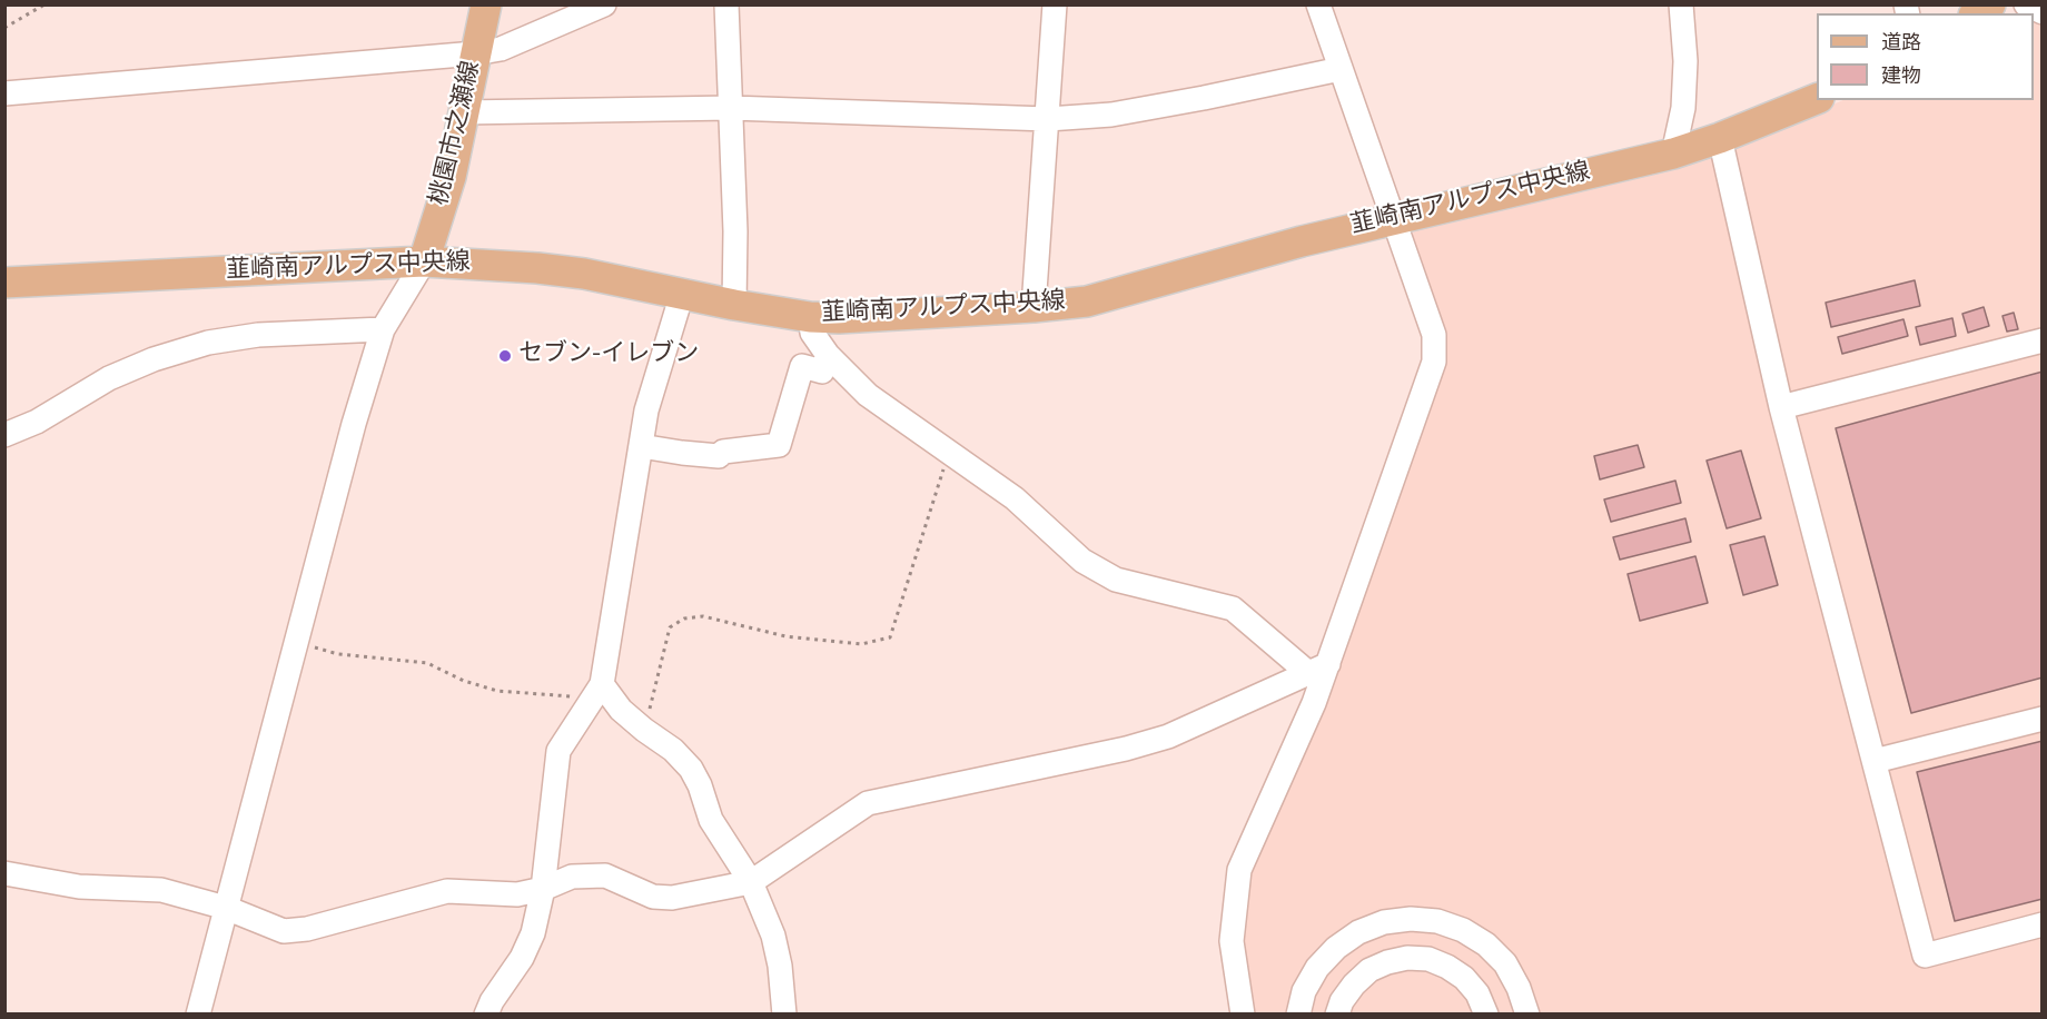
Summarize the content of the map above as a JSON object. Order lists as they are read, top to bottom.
{
  "streets": {
    "main road": ["桃園市之瀬線", "韮崎南アルプス中央線"]
  },
  "crossings": [
    ["桃園市之瀬線", "韮崎南アルプス中央線"]
  ],
  "places": ["セブン-イレブン"],
  "legend": ["道路", "建物"]
}
